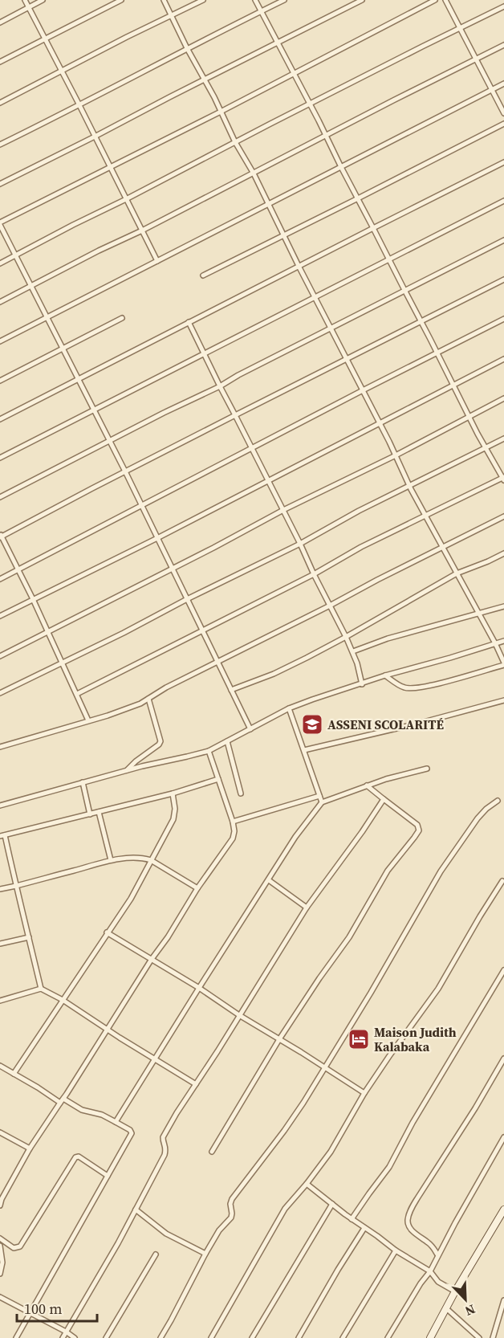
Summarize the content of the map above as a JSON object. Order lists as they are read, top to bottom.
{
  "places": {
    "school or university": ["ASSENI SCOLARITÉ"],
    "hotel": ["Maison Judith Kalabaka"]
  },
  "scale_bar": "100 m",
  "north": "bottom right"
}
